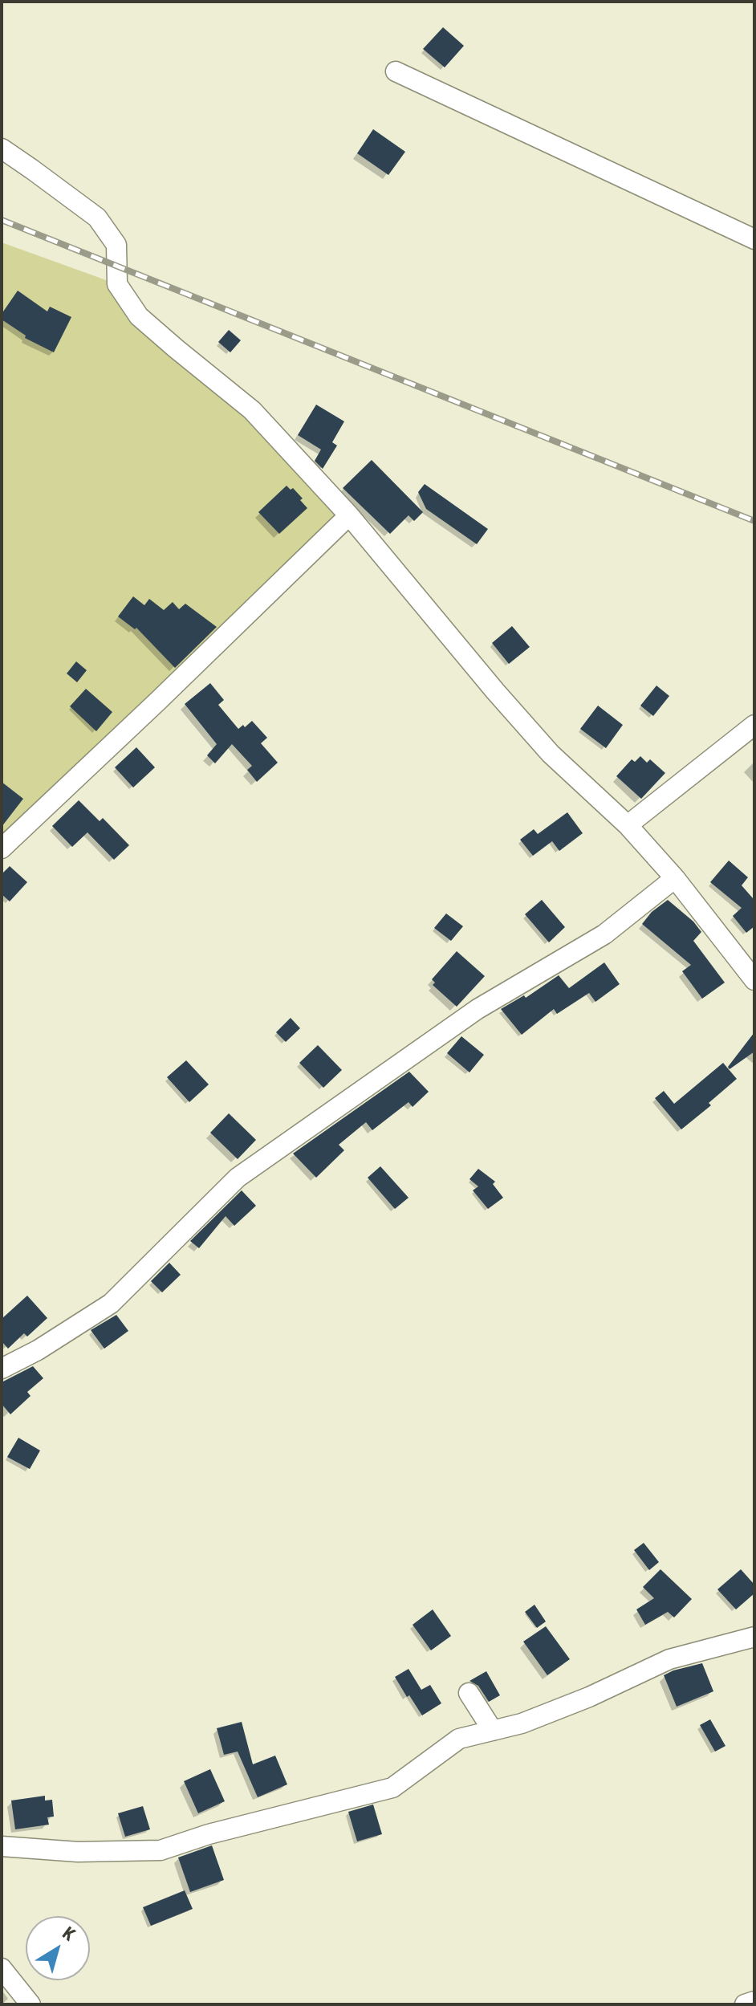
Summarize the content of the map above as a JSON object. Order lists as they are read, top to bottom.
{
  "north": "top right"
}
